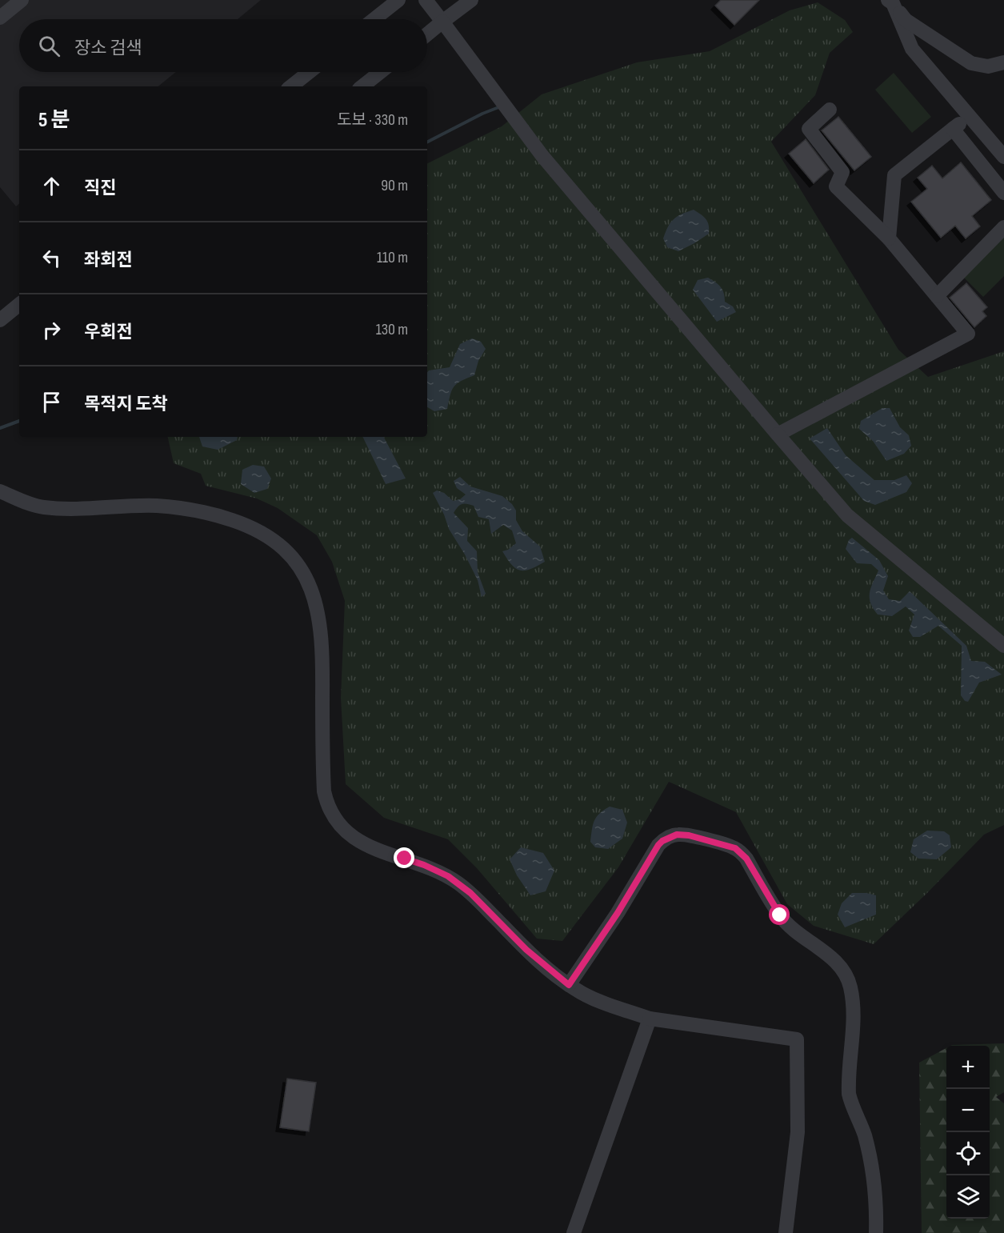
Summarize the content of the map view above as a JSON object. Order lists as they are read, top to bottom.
{
  "page": {
    "search": "장소 검색",
    "heading": ["5 분", "도보 · 330 m"],
    "list": [
      ["직진", "90 m"],
      ["좌회전", "110 m"],
      ["우회전", "130 m"],
      "목적지 도착"
    ],
    "map_buttons": ["+", "−"]
  }
}
